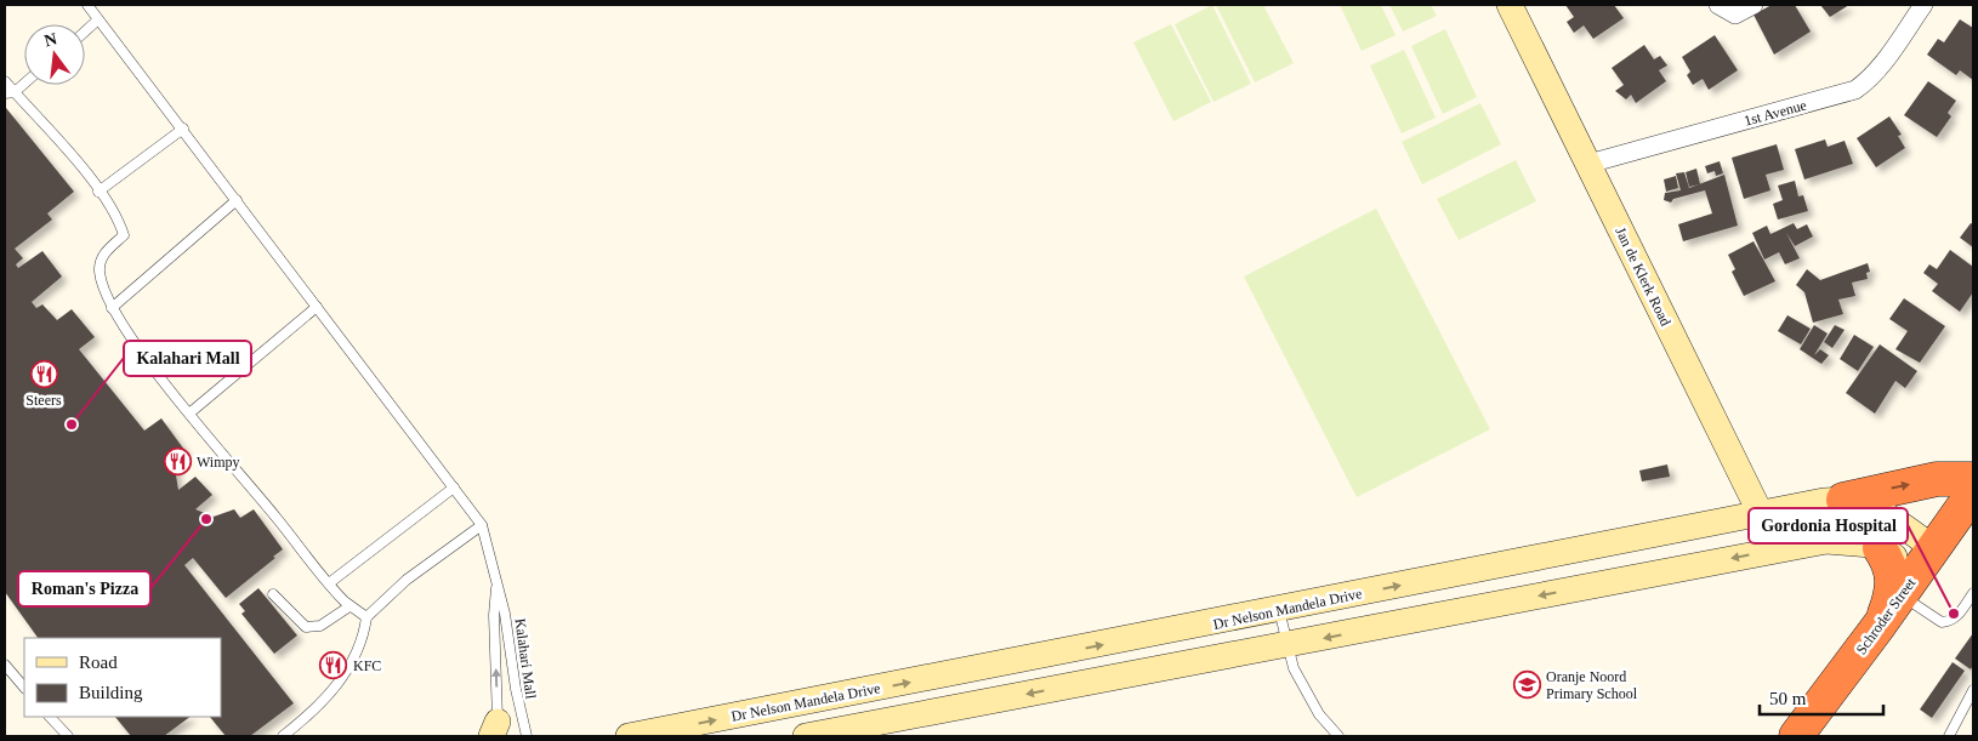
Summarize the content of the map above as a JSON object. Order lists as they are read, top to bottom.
{
  "streets": {
    "highway": ["Schroder Street"],
    "street": ["1st Avenue", "Jan de Klerk Road", "Dr Nelson Mandela Drive"],
    "lane": ["Kalahari Mall"]
  },
  "crossings": [
    ["1st Avenue", "Jan de Klerk Road"],
    ["Jan de Klerk Road", "Dr Nelson Mandela Drive"],
    ["Dr Nelson Mandela Drive", "Schroder Street"]
  ],
  "places": {
    "restaurant": ["Steers", "Wimpy", "KFC"],
    "other": ["Kalahari Mall", "Roman's Pizza", "Gordonia Hospital"],
    "school or university": ["Oranje Noord Primary School"]
  },
  "legend": ["Road", "Building"],
  "scale_bar": "50 m",
  "north": "top"
}
